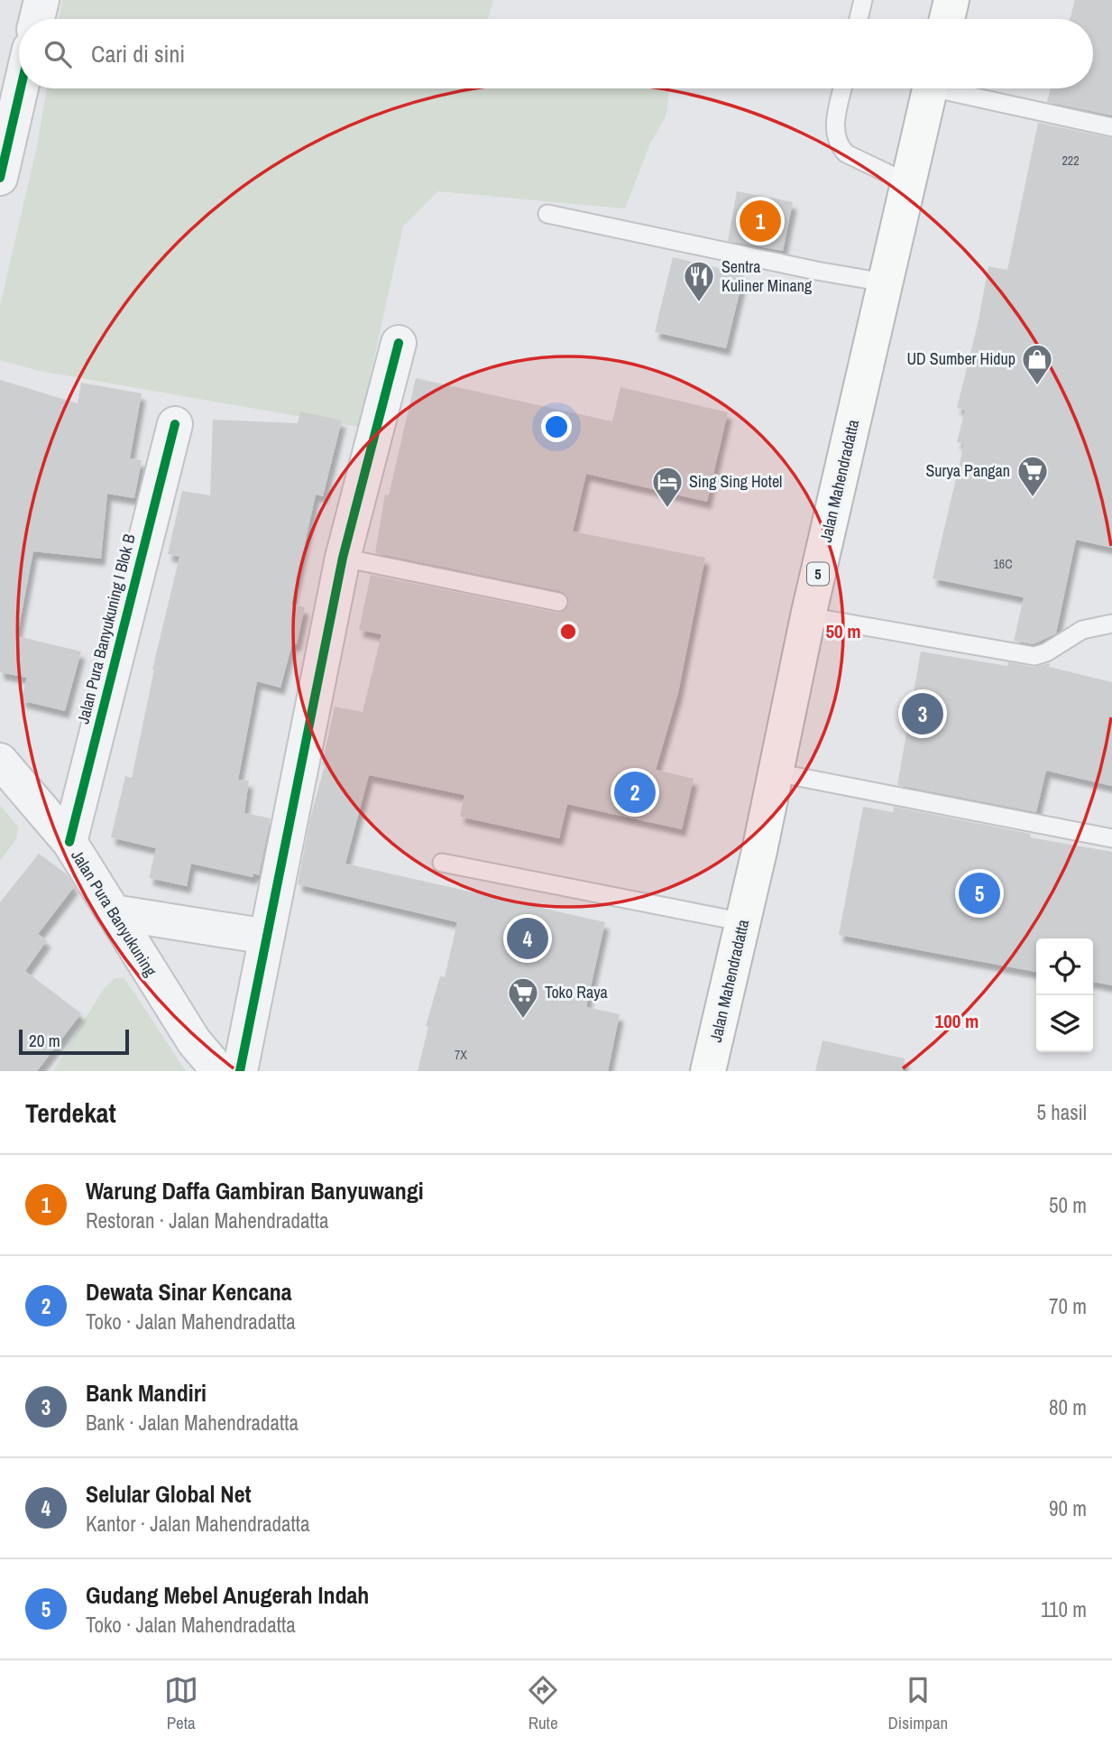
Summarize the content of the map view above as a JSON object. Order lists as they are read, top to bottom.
{
  "streets": {
    "highway": ["Jalan Mahendradatta", "5"],
    "street": ["Jalan Pura Banyukuning I Blok B", "Jalan Pura Banyukuning"]
  },
  "crossings": [
    ["Jalan Pura Banyukuning I Blok B", "Jalan Pura Banyukuning"]
  ],
  "places": {
    "restaurant": ["Sentra Kuliner Minang"],
    "shop": ["UD Sumber Hidup"],
    "supermarket": ["Surya Pangan", "Toko Raya"],
    "hotel": ["Sing Sing Hotel"]
  },
  "house_numbers": ["222", "16C", "7X"],
  "scale_bar": "20 m",
  "page": {
    "search": "Cari di sini",
    "pins": [
      "1",
      "3",
      "2",
      "5",
      "4"
    ],
    "scale": "20 m",
    "heading": ["Terdekat", "5 hasil"],
    "list": [
      {
        "mark": "1",
        "name": "Warung Daffa Gambiran Banyuwangi",
        "note": "Restoran · Jalan Mahendradatta",
        "value": "50 m"
      },
      {
        "mark": "2",
        "name": "Dewata Sinar Kencana",
        "note": "Toko · Jalan Mahendradatta",
        "value": "70 m"
      },
      {
        "mark": "3",
        "name": "Bank Mandiri",
        "note": "Bank · Jalan Mahendradatta",
        "value": "80 m"
      },
      {
        "mark": "4",
        "name": "Selular Global Net",
        "note": "Kantor · Jalan Mahendradatta",
        "value": "90 m"
      },
      {
        "mark": "5",
        "name": "Gudang Mebel Anugerah Indah",
        "note": "Toko · Jalan Mahendradatta",
        "value": "110 m"
      }
    ],
    "nav": ["Peta", "Rute", "Disimpan"]
  },
  "rings": ["50 m", "100 m"]
}
